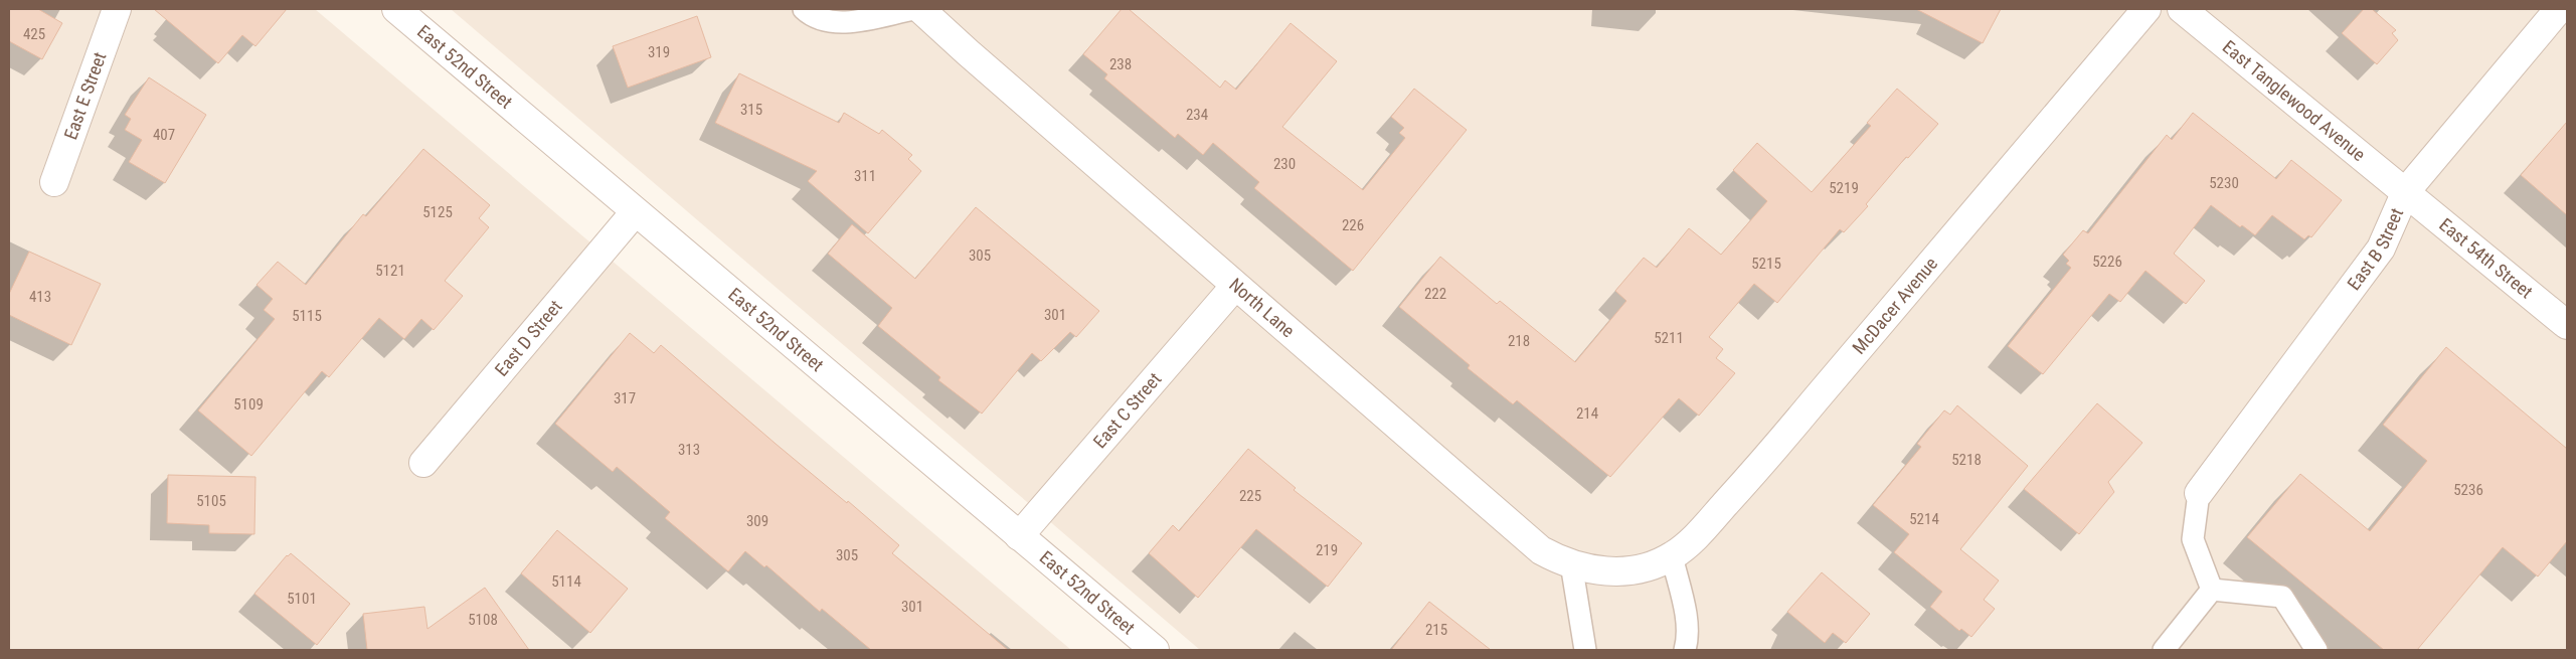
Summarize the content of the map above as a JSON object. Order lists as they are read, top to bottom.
{
  "streets": {
    "street": [
      "East 52nd Street",
      "East E Street",
      "East Tanglewood Avenue",
      "East B Street",
      "East 54th Street",
      "McDacer Avenue",
      "North Lane",
      "East D Street",
      "East C Street"
    ]
  },
  "crossings": [
    ["East 52nd Street", "East D Street"],
    ["East 52nd Street", "East C Street"],
    ["East Tanglewood Avenue", "East B Street"],
    ["East Tanglewood Avenue", "East 54th Street"],
    ["East B Street", "East 54th Street"],
    ["McDacer Avenue", "North Lane"],
    ["North Lane", "East C Street"]
  ],
  "house_numbers": [
    "425",
    "319",
    "238",
    "315",
    "234",
    "407",
    "230",
    "311",
    "5230",
    "5219",
    "5125",
    "226",
    "305",
    "5226",
    "5215",
    "5121",
    "222",
    "413",
    "301",
    "5115",
    "5211",
    "218",
    "317",
    "5109",
    "214",
    "313",
    "5218",
    "5236",
    "225",
    "5105",
    "5214",
    "309",
    "219",
    "305",
    "5114",
    "5101",
    "301",
    "5108",
    "215"
  ]
}
